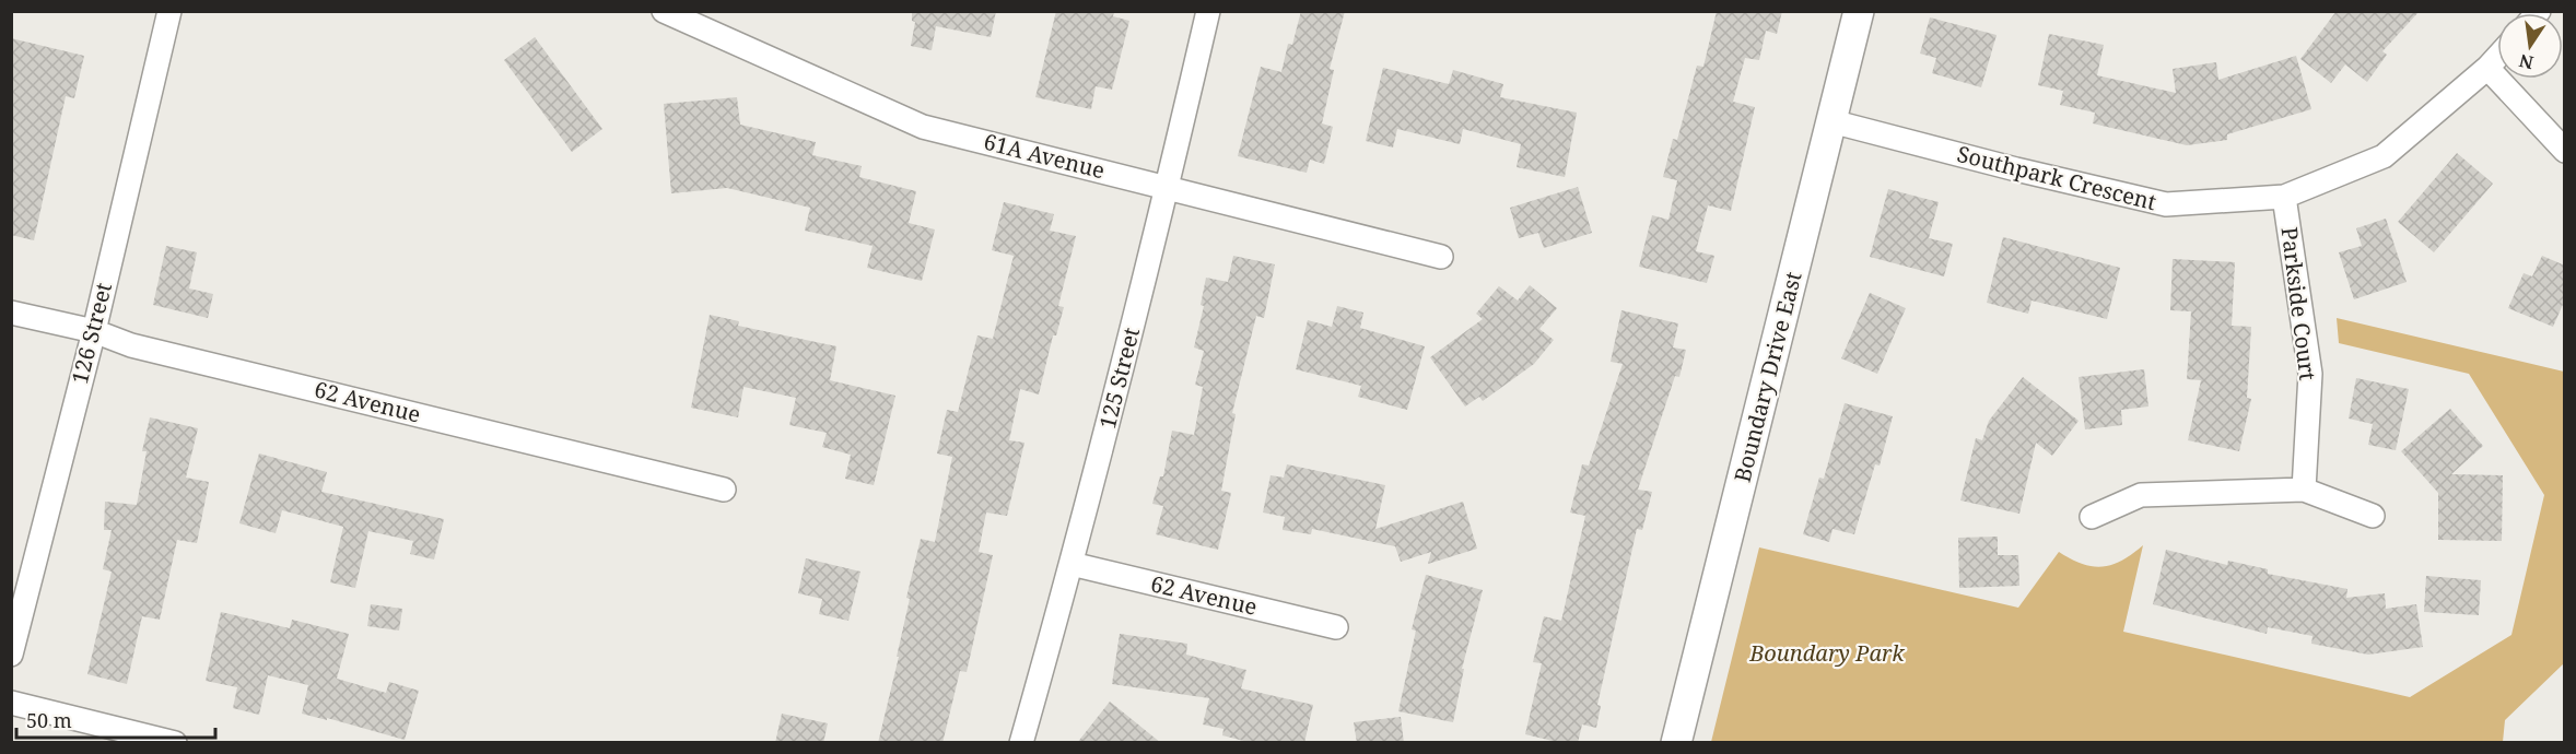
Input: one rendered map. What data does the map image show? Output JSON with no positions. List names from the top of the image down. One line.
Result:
{"streets":{"street":["61A Avenue","Southpark Crescent","Parkside Court","126 Street","Boundary Drive East","125 Street","62 Avenue"]},"crossings":[["61A Avenue","125 Street"],["Southpark Crescent","Parkside Court"],["Southpark Crescent","Boundary Drive East"],["126 Street","62 Avenue"],["125 Street","62 Avenue"]],"parks":["Boundary Park"],"scale_bar":"50 m","north":"bottom"}
